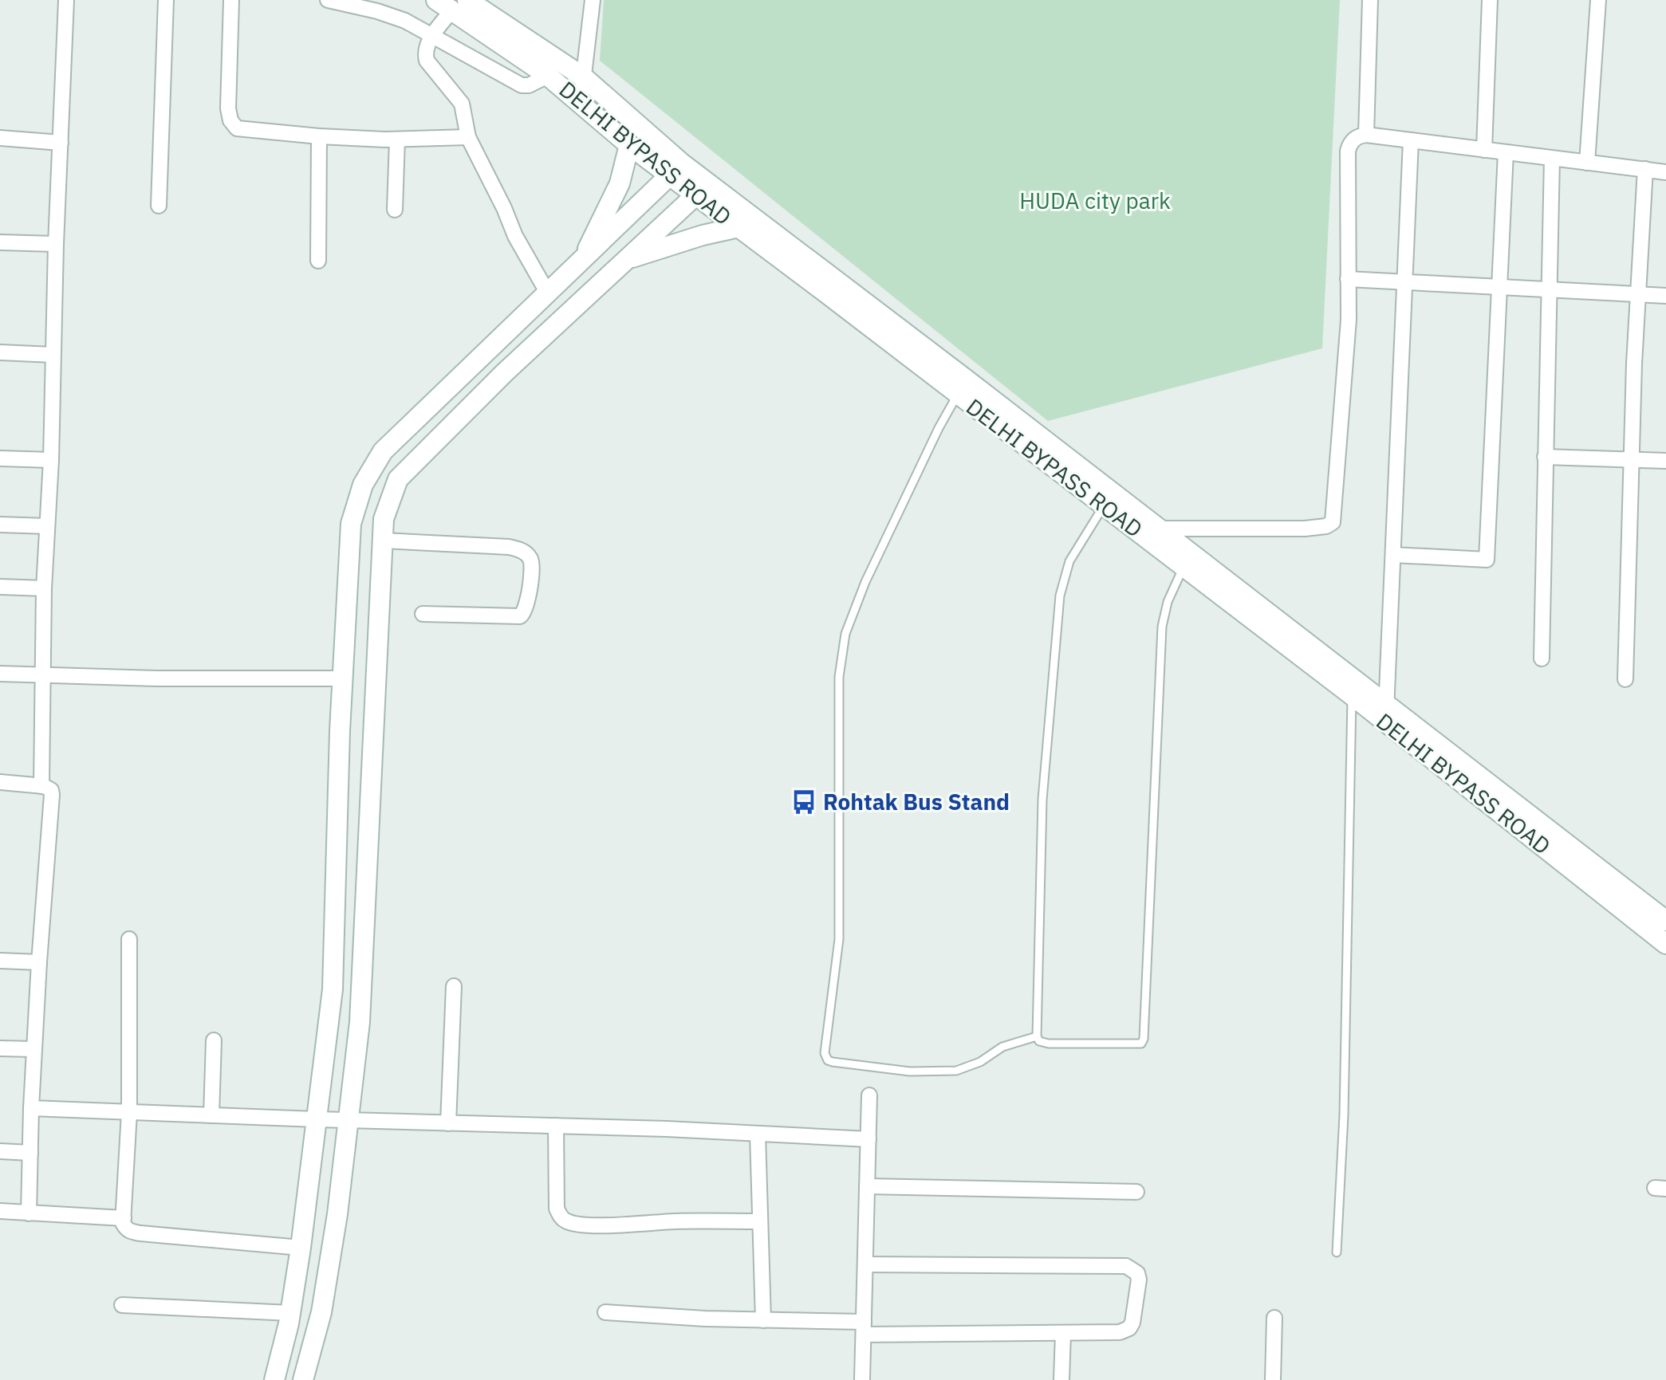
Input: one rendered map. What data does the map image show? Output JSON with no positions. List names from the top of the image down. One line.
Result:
{"streets":{"main road":["DELHI BYPASS ROAD"]},"parks":["HUDA city park"],"places":{"bus stop":["Rohtak Bus Stand"]}}
